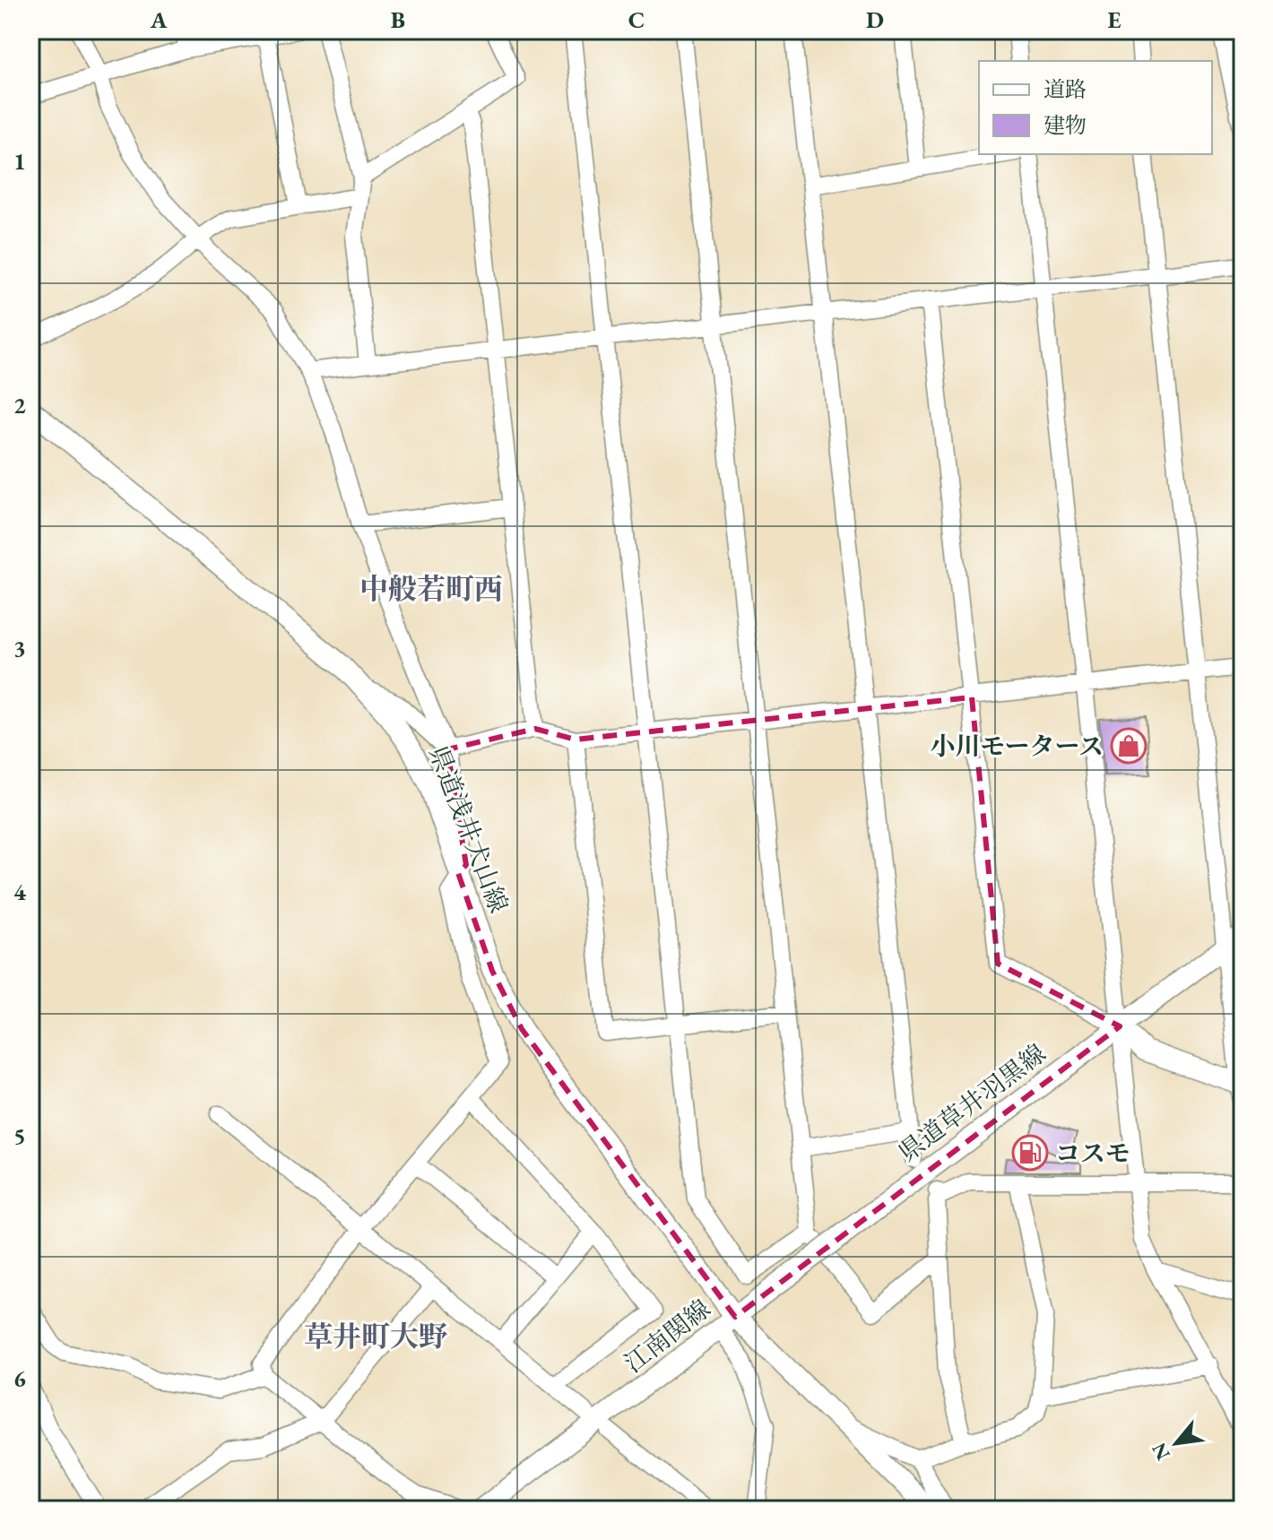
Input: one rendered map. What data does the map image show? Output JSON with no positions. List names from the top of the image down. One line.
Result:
{"streets":{"main road":["県道浅井犬山線","県道草井羽黒線","江南関線"]},"crossings":[["県道浅井犬山線","県道草井羽黒線"],["県道浅井犬山線","江南関線"],["県道草井羽黒線","江南関線"]],"districts":["中般若町西","草井町大野"],"places":{"shop":["小川モータース"],"fuel station":["コスモ"]},"legend":["道路","建物"],"north":"bottom left","grid":{"columns":["A","B","C","D","E"],"rows":["1","2","3","4","5","6"]}}
